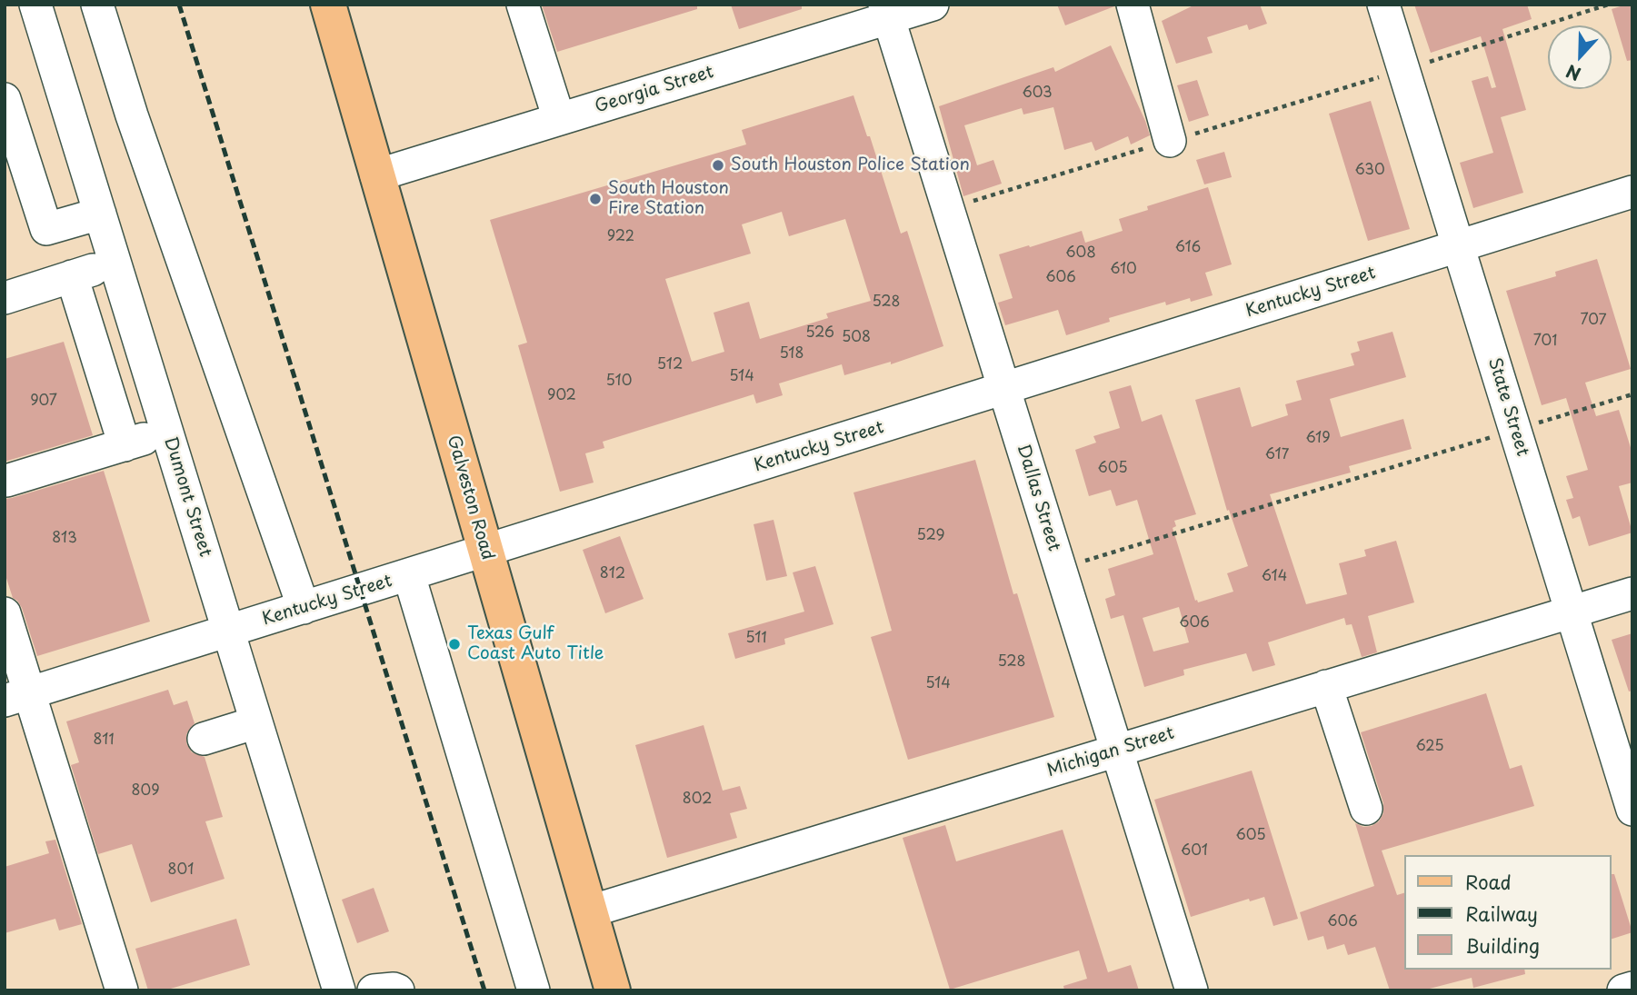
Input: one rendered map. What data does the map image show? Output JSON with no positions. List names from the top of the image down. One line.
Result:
{"streets":{"main road":["Galveston Road"],"street":["Georgia Street","Kentucky Street","State Street","Dumont Street","Dallas Street","Michigan Street"]},"crossings":[["Georgia Street","Galveston Road"],["Georgia Street","Dallas Street"],["Kentucky Street","State Street"],["Kentucky Street","Dumont Street"],["Kentucky Street","Galveston Road"],["Kentucky Street","Dallas Street"],["State Street","Michigan Street"],["Galveston Road","Michigan Street"],["Dallas Street","Michigan Street"]],"places":["South Houston Police Station","South Houston Fire Station","Texas Gulf Coast Auto Title"],"house_numbers":["603","630","922","616","608","610","606","528","707","526","508","701","518","512","514","510","902","907","619","617","605","529","813","812","614","606","511","528","514","811","625","809","802","605","601","801","606"],"legend":["Road","Railway","Building"],"north":"bottom"}
